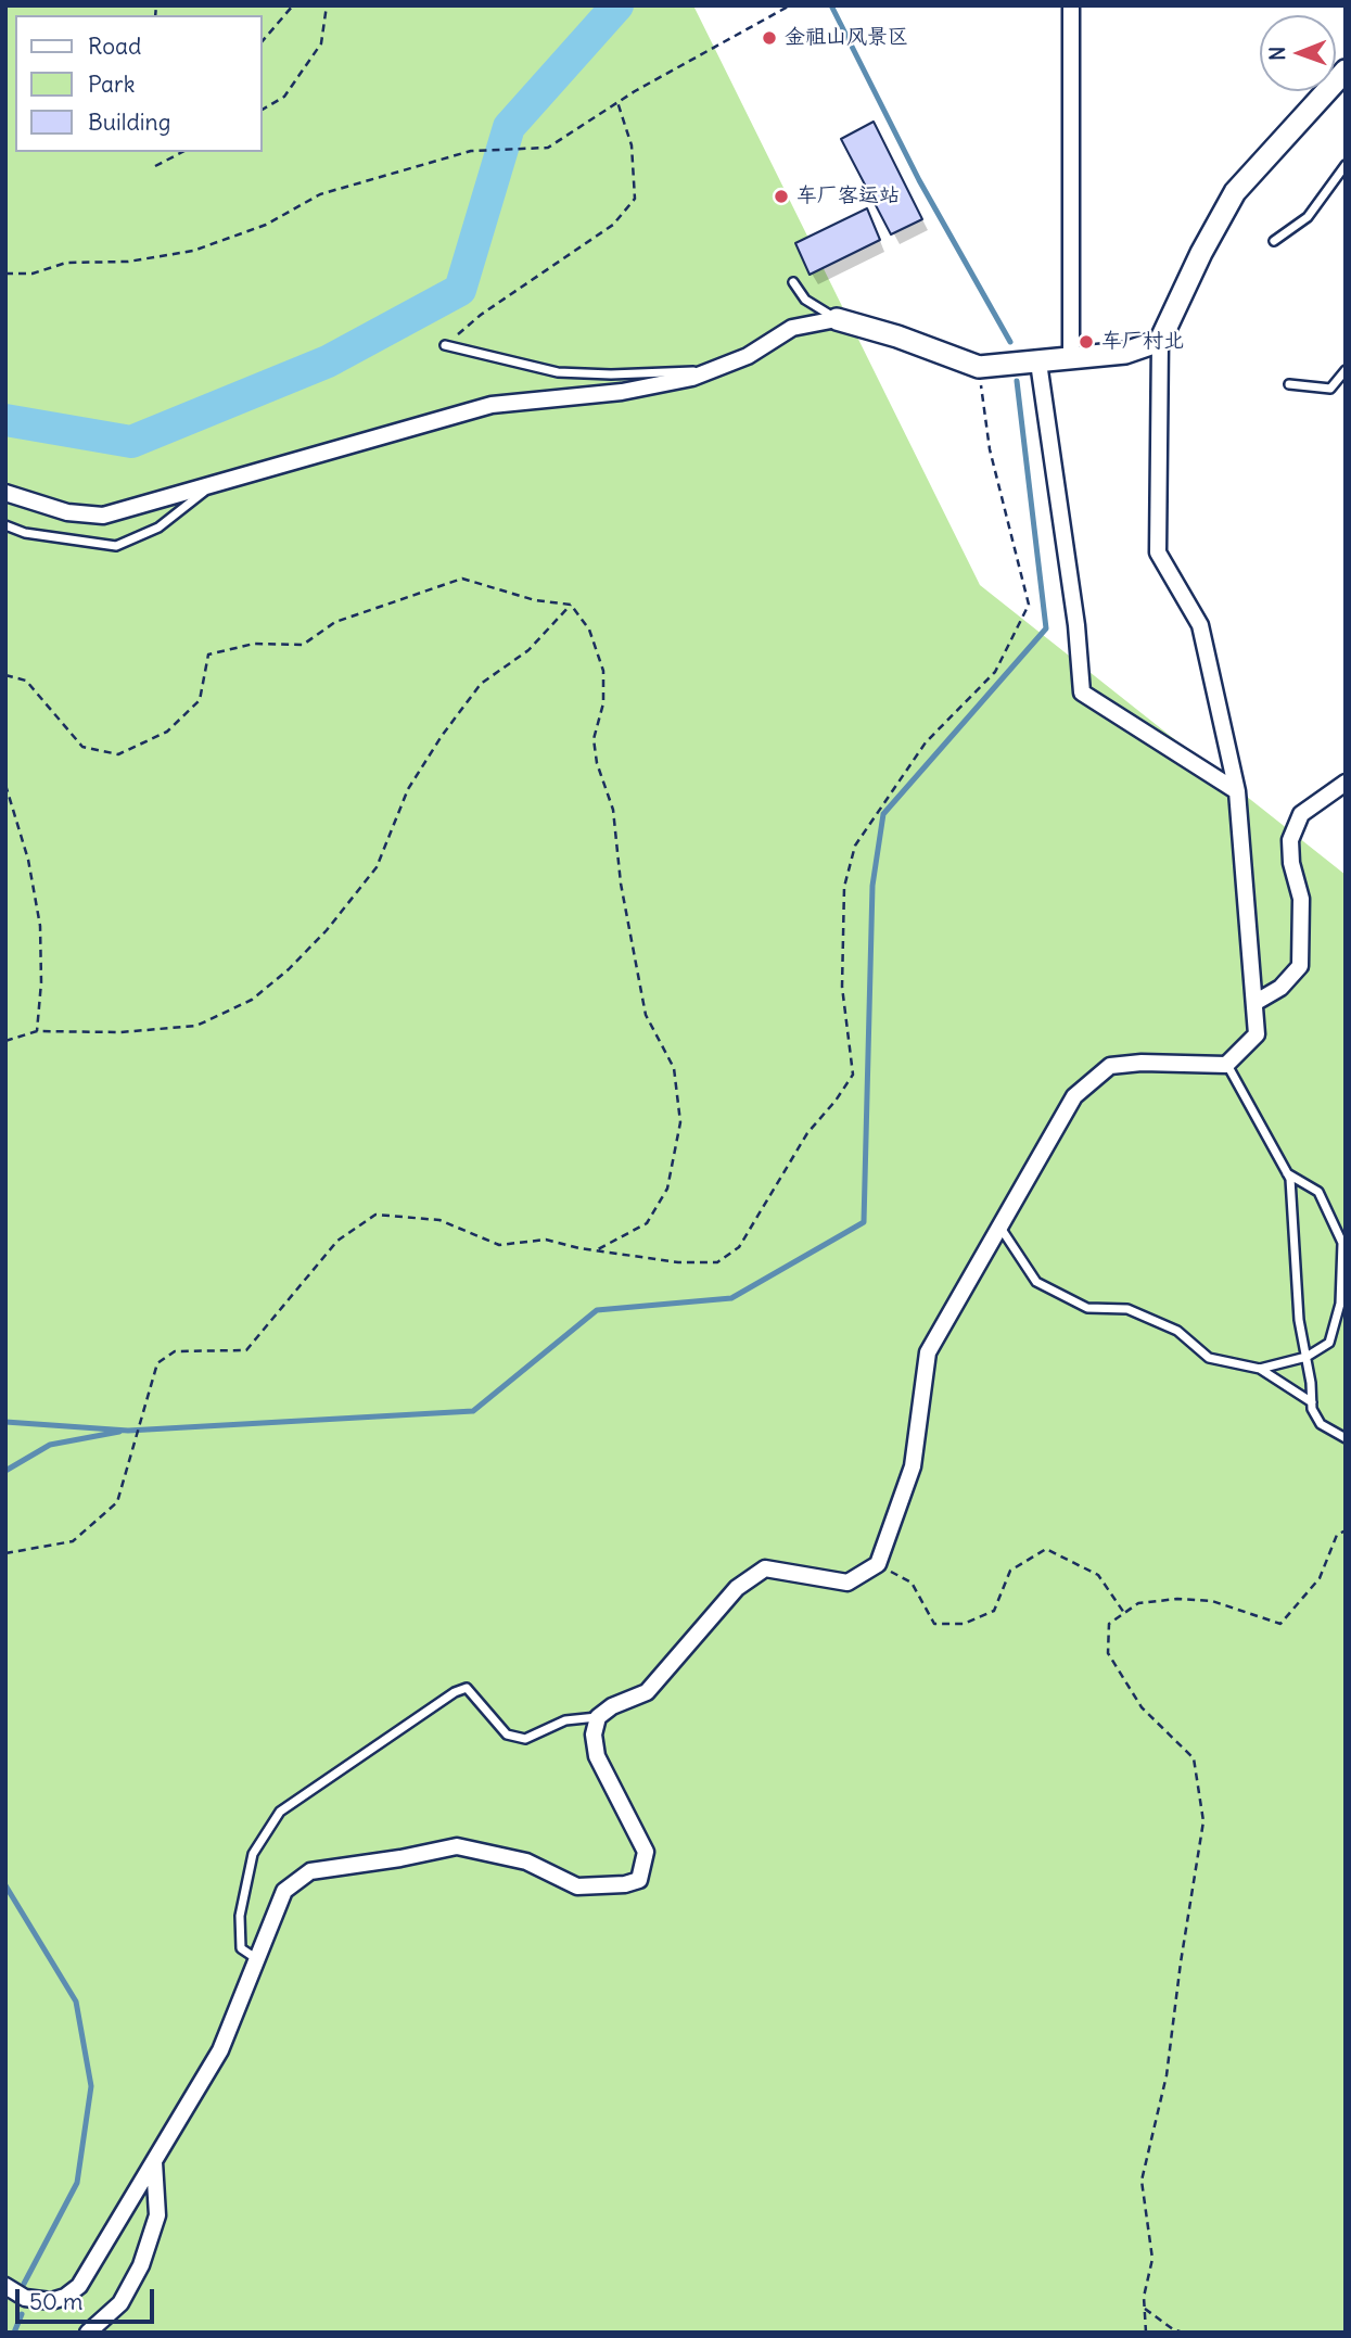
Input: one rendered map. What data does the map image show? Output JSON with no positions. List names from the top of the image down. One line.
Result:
{"places":["金祖山风景区","车厂客运站","车厂村北"],"legend":["Road","Park","Building"],"scale_bar":"50 m","north":"left"}
